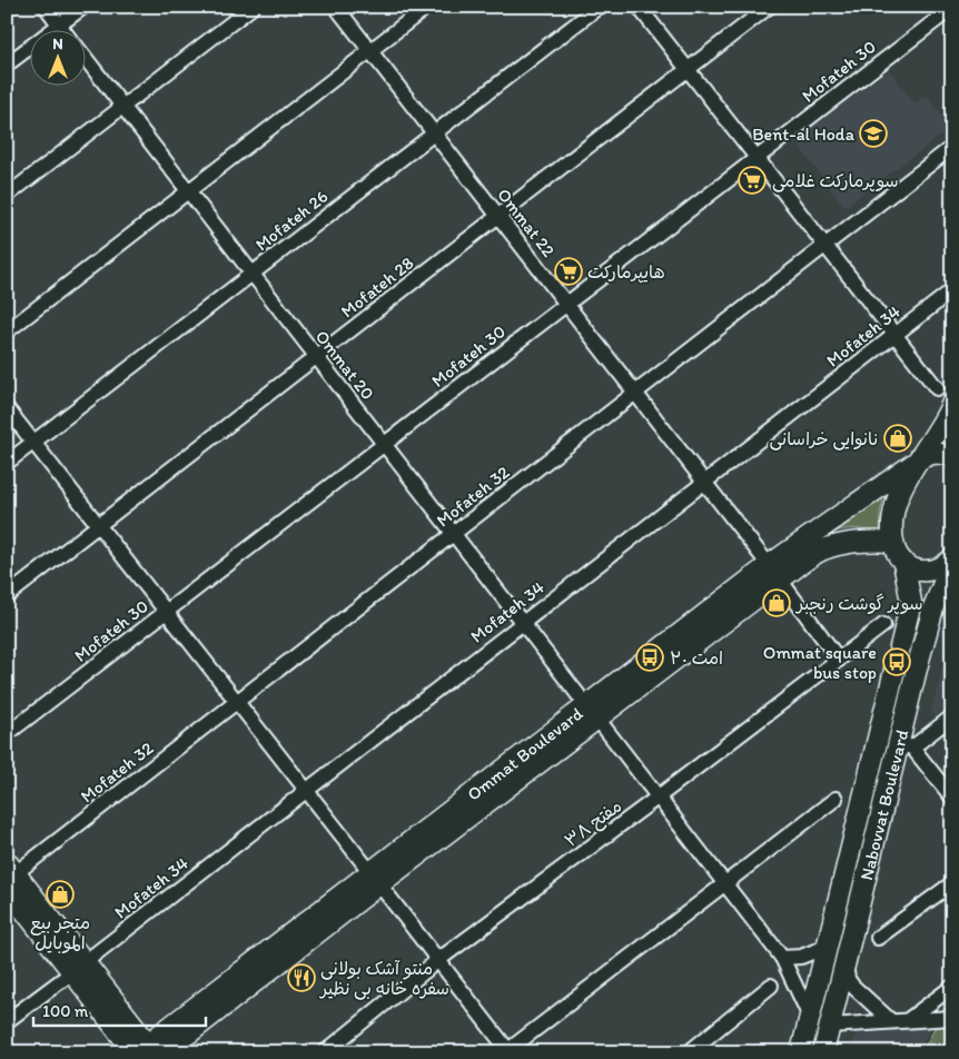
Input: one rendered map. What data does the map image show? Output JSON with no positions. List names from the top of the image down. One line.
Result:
{"streets":{"main road":["Ommat Boulevard","Nabovvat Boulevard"],"street":["Mofateh 30","Mofateh 26","Ommat 22","Mofateh 28","Mofateh 34","Ommat 20","Mofateh 32","مفتح ۳۸"]},"crossings":[["Mofateh 30","Ommat 22"],["Mofateh 30","Ommat 20"],["Mofateh 26","Ommat 22"],["Mofateh 26","Ommat 20"],["Ommat 22","Mofateh 28"],["Ommat 22","Mofateh 34"],["Ommat 22","Mofateh 32"],["Ommat 22","Ommat Boulevard"],["Ommat 22","مفتح ۳۸"],["Mofateh 28","Ommat 20"],["Mofateh 34","Ommat 20"],["Ommat 20","Mofateh 32"],["Ommat 20","Ommat Boulevard"],["Ommat 20","Nabovvat Boulevard"],["Ommat 20","مفتح ۳۸"],["Ommat Boulevard","Nabovvat Boulevard"]],"places":{"school or university":["Bent-al Hoda"],"supermarket":["سوپرمارکت غلامی","هایپرمارکت"],"shop":["نانوایی خراسانی","سوپر گوشت رنجبر","متجر بيع الموبايل"],"bus stop":["امت ۲۰","Ommat square bus stop"],"restaurant":["منتو آشک بولانی سفره خانه بی نظیر"]},"scale_bar":"100 m","north":"top"}
